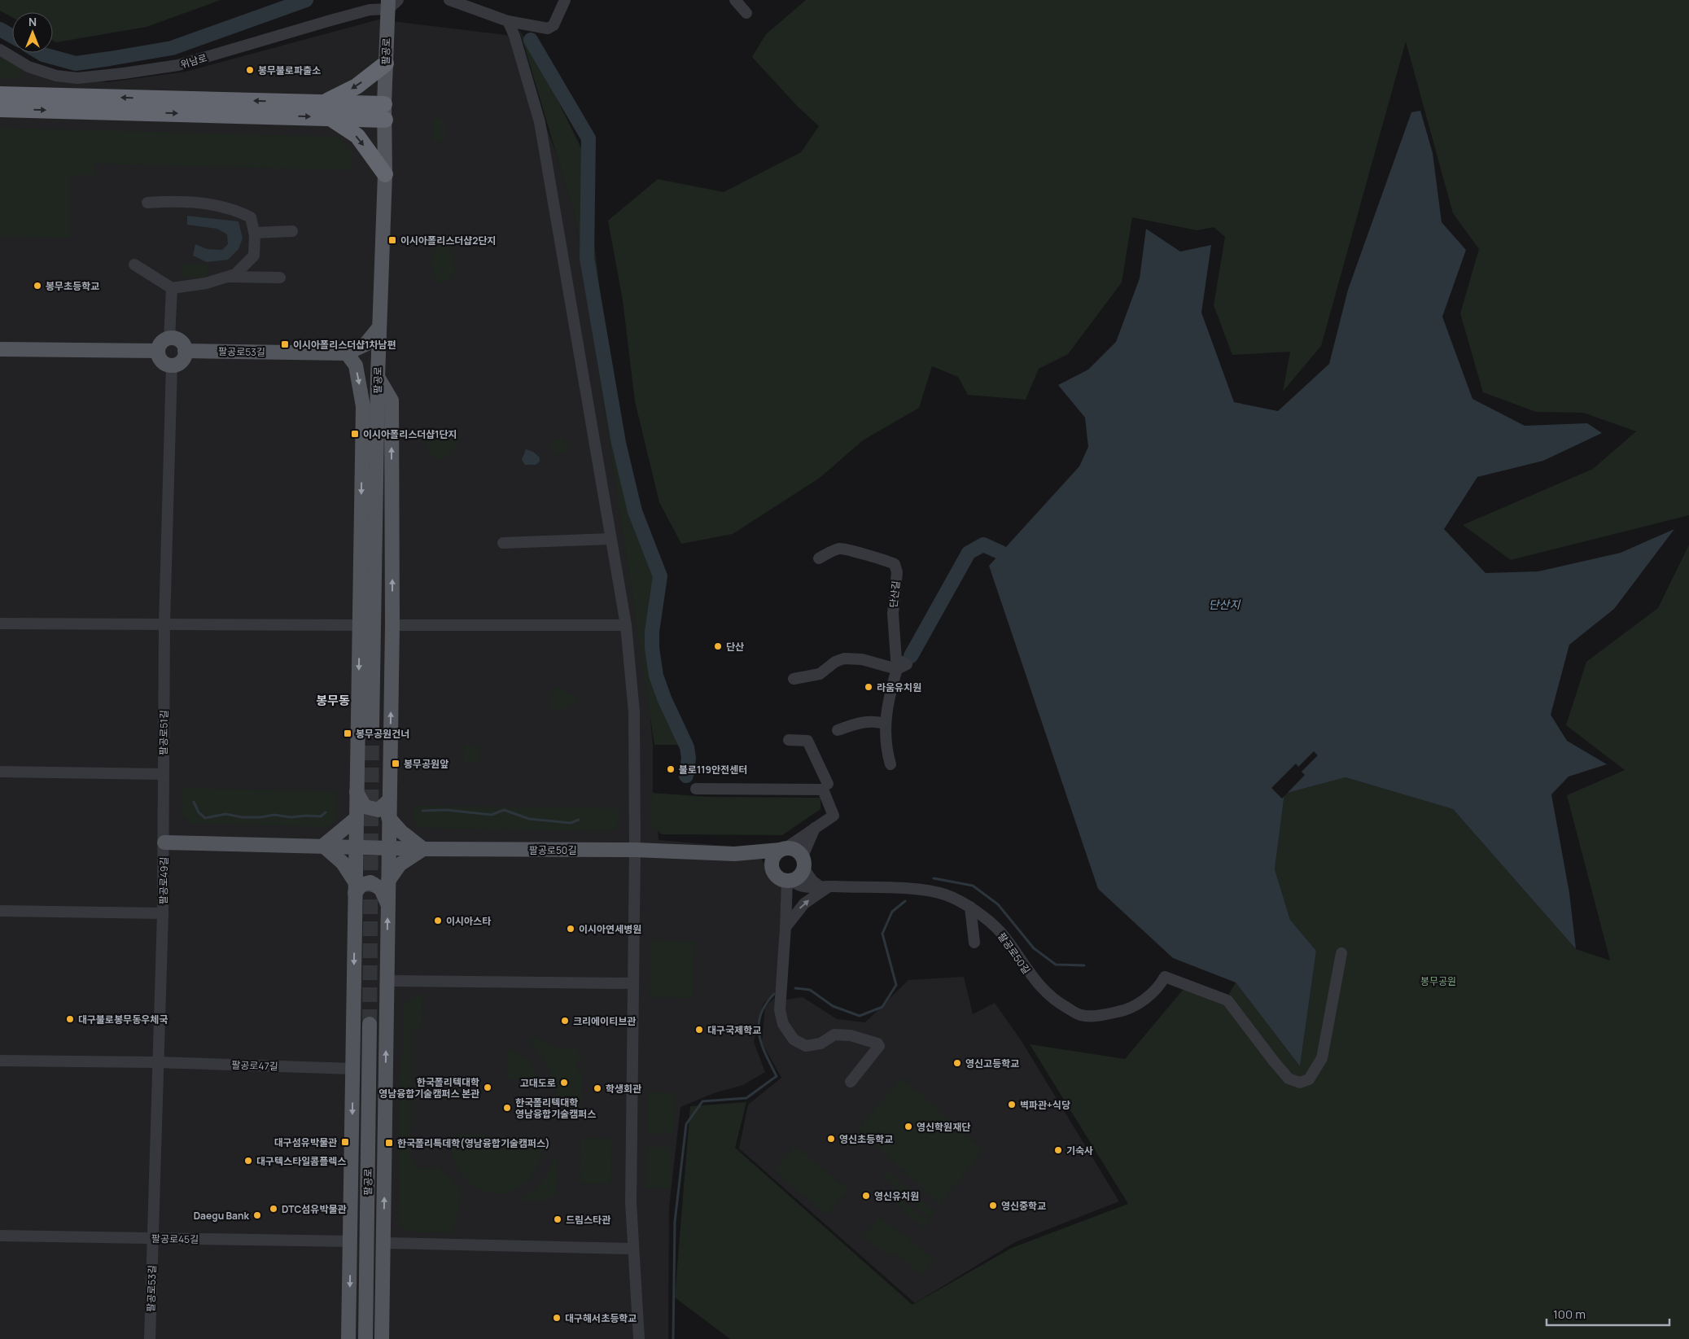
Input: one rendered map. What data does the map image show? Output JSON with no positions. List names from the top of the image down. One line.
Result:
{"streets":{"main road":["팔공로","팔공로53길","팔공로50길","팔공로49길"],"street":["위남로","단산길","팔공로51길","팔공로47길","팔공로45길"]},"crossings":[["팔공로","위남로"],["팔공로53길","팔공로51길"],["팔공로53길","팔공로47길"],["팔공로53길","팔공로45길"],["팔공로51길","팔공로49길"],["팔공로50길","팔공로49길"]],"districts":["봉무동"],"water":["단산지"],"parks":["봉무공원"],"places":{"other":["봉무불로파출소","봉무초등학교","단산","라움유치원","불로119안전센터","이시아스타","이시아연세병원","대구불로봉무동우체국","크리에이티브관","대구국제학교","영신고등학교","고대도로","한국폴리텍대학 영남융합기술캠퍼스 본관","학생회관","벽파관+식당","한국폴리텍대학 영남융합기술캠퍼스","영신학원재단","영신초등학교","기숙사","대구텍스타일콤플렉스","영신유치원","영신중학교","DTC섬유박물관","Daegu Bank","드림스타관","대구해서초등학교"],"transit":["이시아폴리스더샵2단지","이시아폴리스더샵1차남편","이시아폴리스더샵1단지","봉무공원건너","봉무공원앞","대구섬유박물관","한국폴리특데학(영남융합기술캠퍼스)"]},"scale_bar":"100 m","north":"top"}
